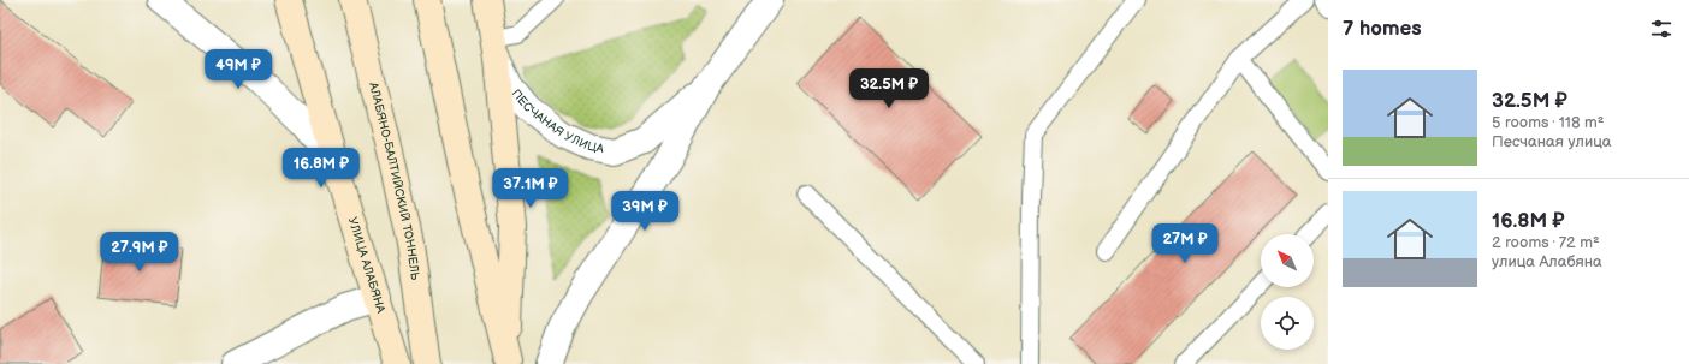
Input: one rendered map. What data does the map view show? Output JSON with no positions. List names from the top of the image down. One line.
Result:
{"streets":{"main road":["АЛАБЯНО-БАЛТИЙСКИЙ ТОННЕЛЬ","УЛИЦА АЛАБЯНА"],"street":["ПЕСЧАНАЯ УЛИЦА"]},"north":"top left","page":{"heading":"7 homes","price":["49M ₽","32.5M ₽","16.8M ₽","37.1M ₽","39M ₽","27M ₽","27.9M ₽"],"list":[{"name":"32.5M ₽","note":"5 rooms · 118 m² · Песчаная улица"},{"name":"16.8M ₽","note":"2 rooms · 72 m² · улица Алабяна"}]}}
